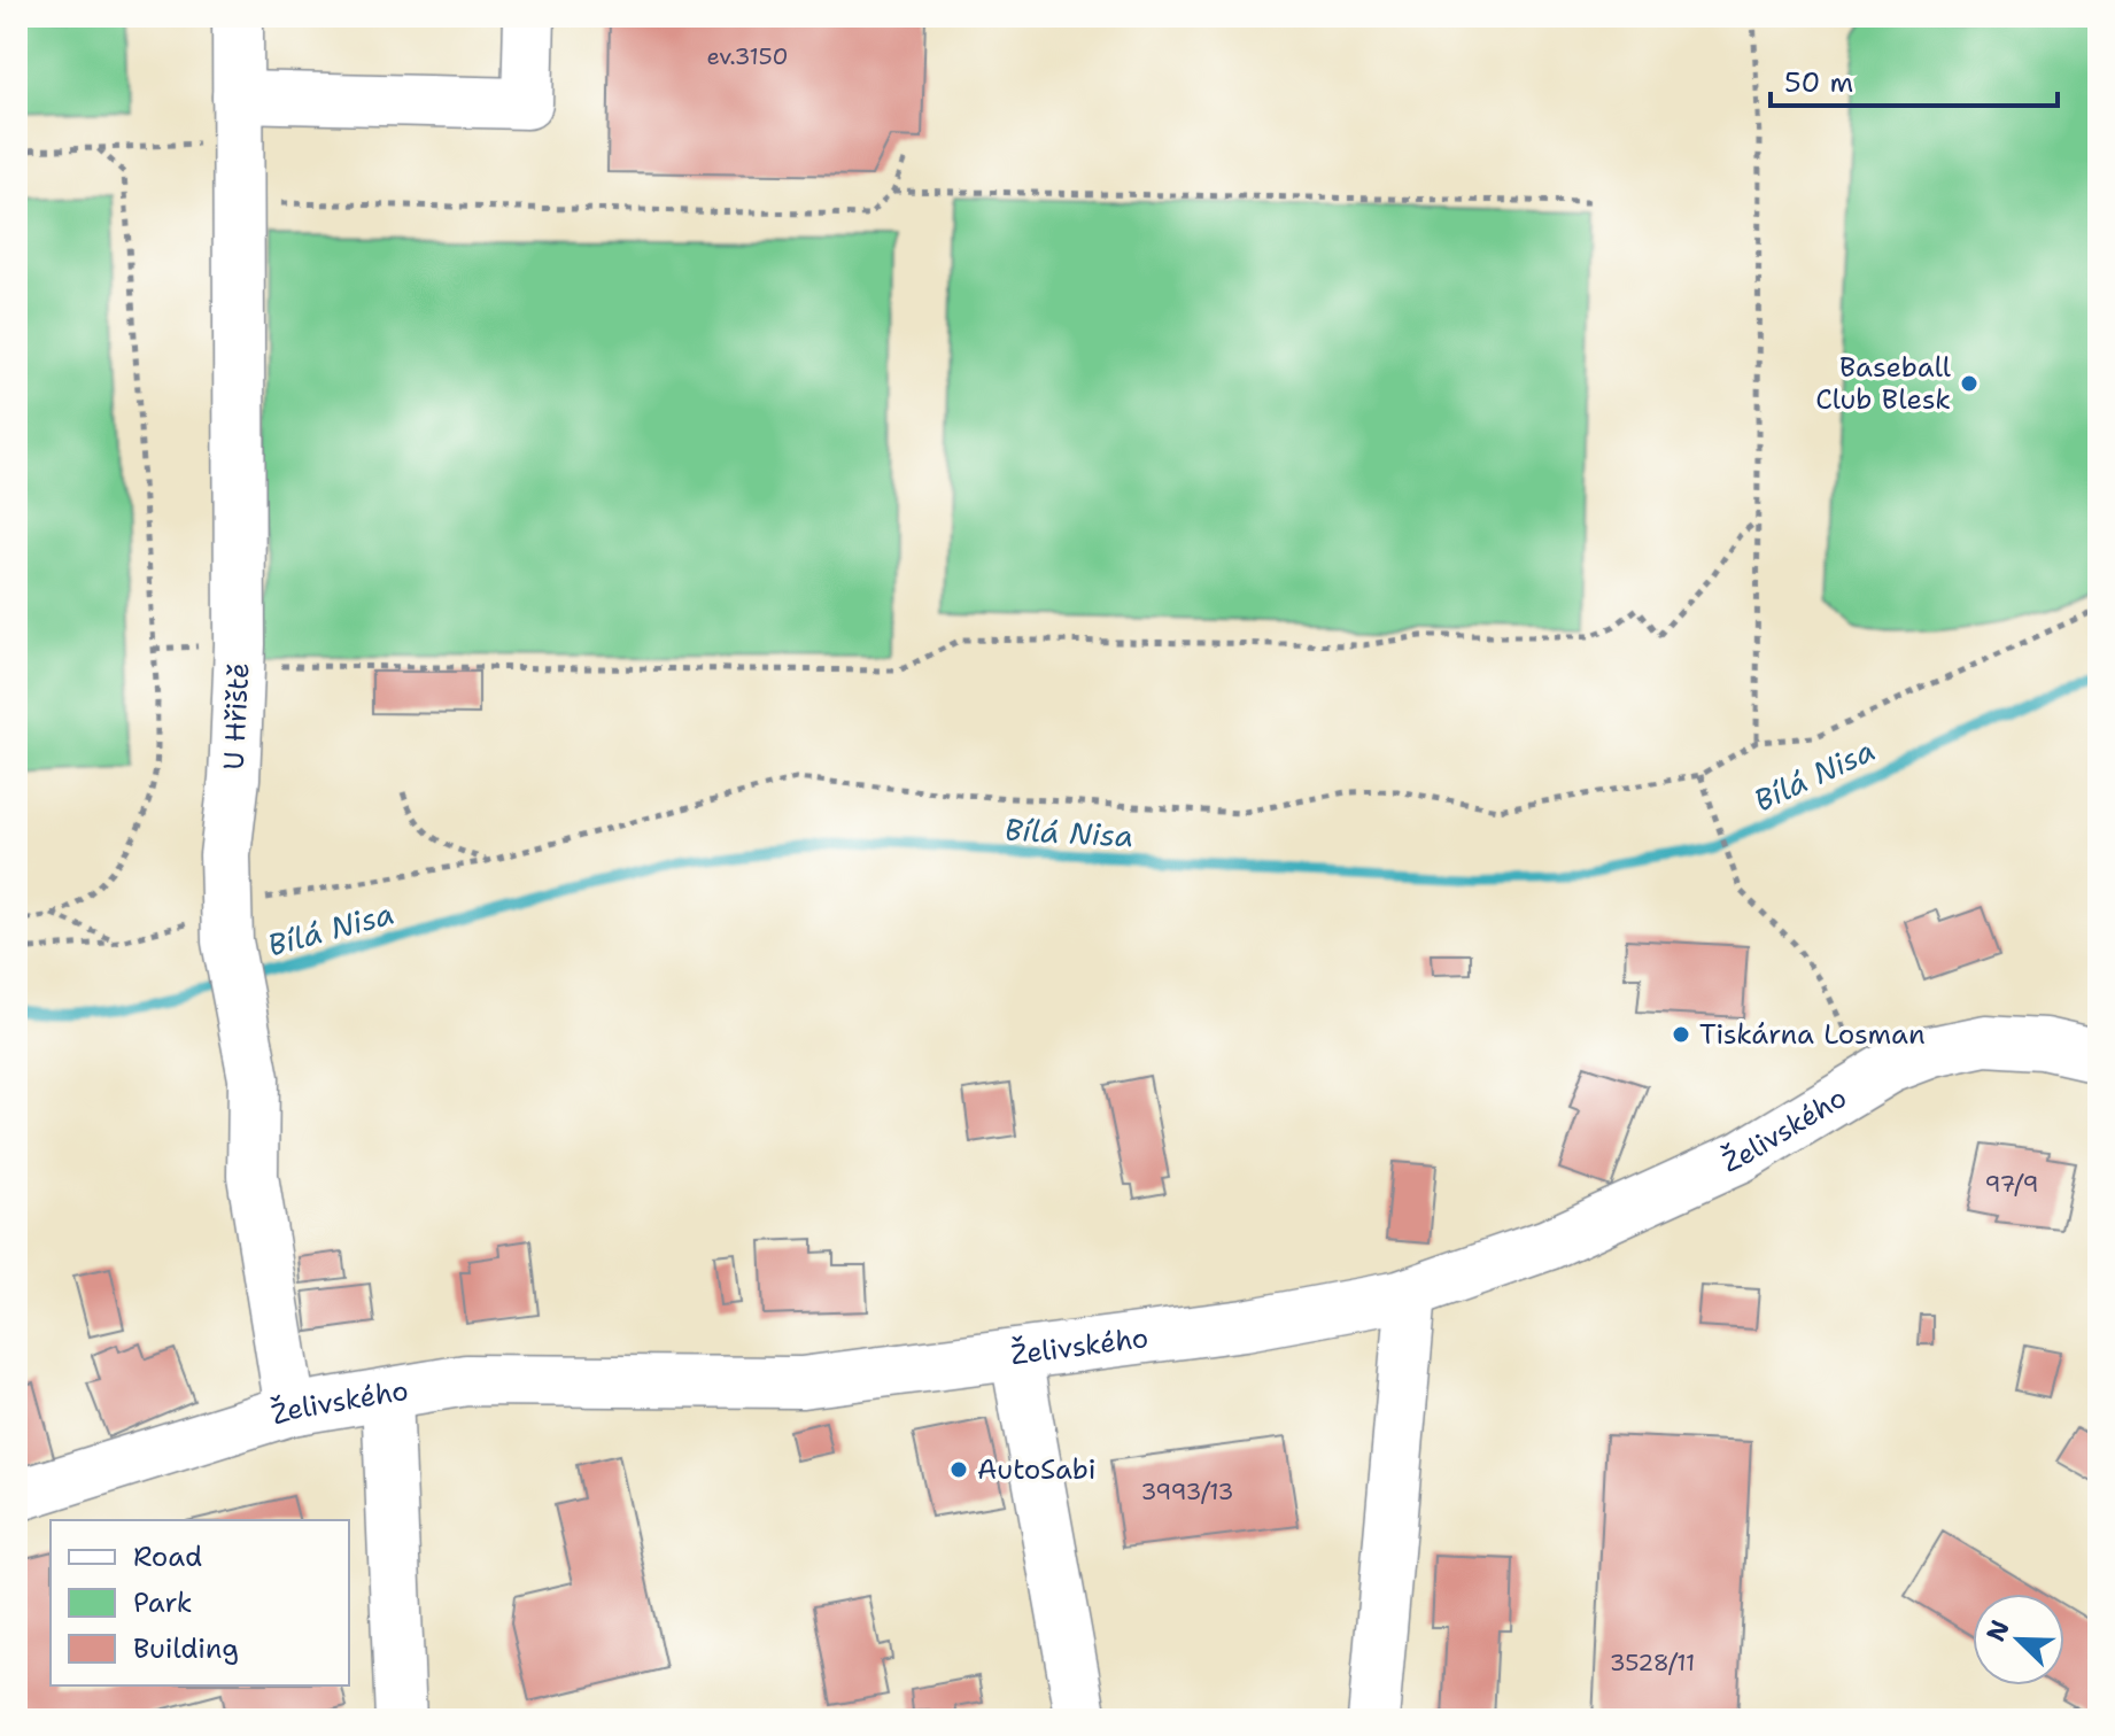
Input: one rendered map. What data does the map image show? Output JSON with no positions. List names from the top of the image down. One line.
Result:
{"streets":{"street":["U Hřiště","Želivského"]},"crossings":[["U Hřiště","Želivského"]],"water":["Bílá Nisa"],"places":["Baseball Club Blesk","Tiskárna Losman","AutoSabi"],"house_numbers":["ev.3150","97/9","3993/13","3528/11"],"legend":["Road","Park","Building"],"scale_bar":"50 m","north":"top left"}
